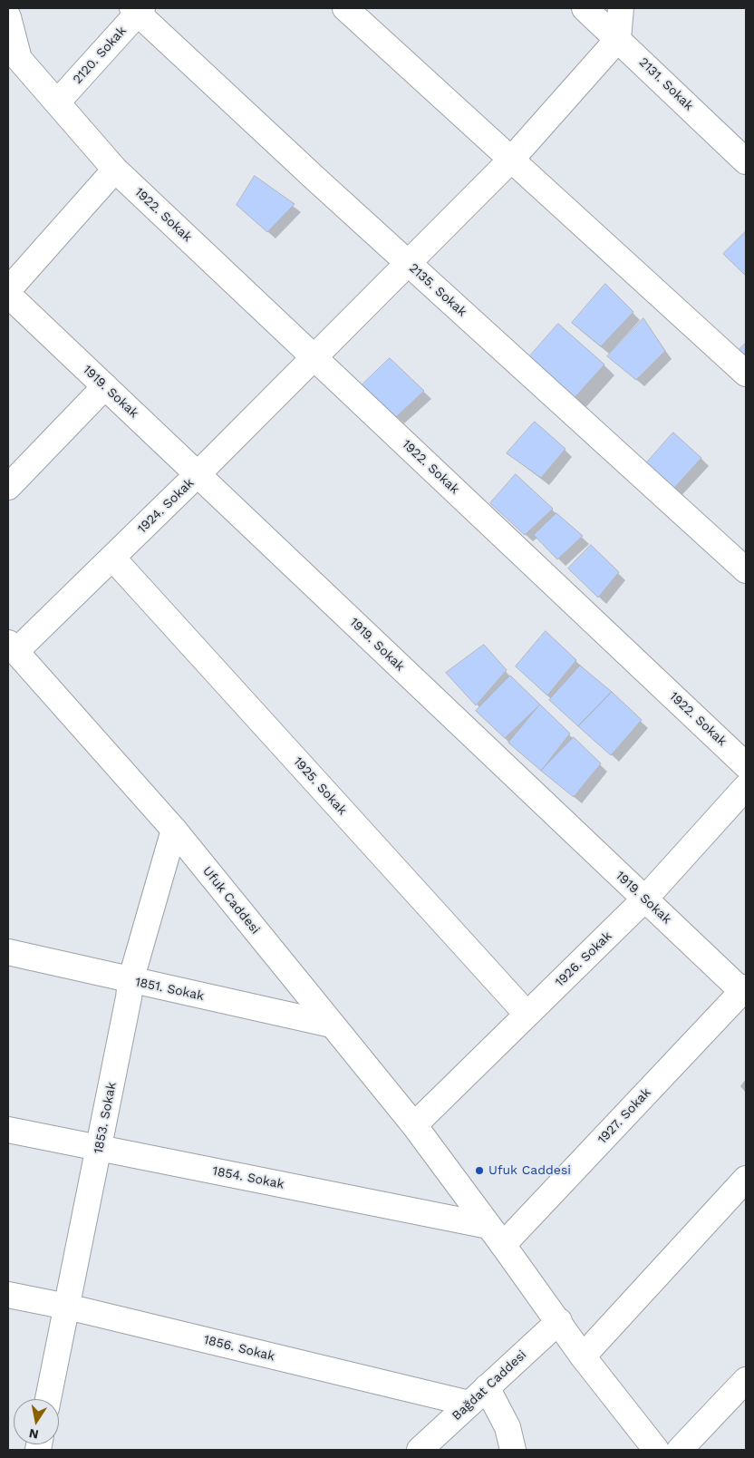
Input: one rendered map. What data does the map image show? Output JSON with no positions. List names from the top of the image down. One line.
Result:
{"streets":{"street":["2120. Sokak","2131. Sokak","1922. Sokak","2135. Sokak","1919. Sokak","1924. Sokak","1925. Sokak","Ufuk Caddesi","1926. Sokak","1851. Sokak","1927. Sokak","1853. Sokak","1854. Sokak","1856. Sokak","Bağdat Caddesi"]},"crossings":[["2120. Sokak","1922. Sokak"],["2120. Sokak","2135. Sokak"],["2131. Sokak","1924. Sokak"],["1922. Sokak","1924. Sokak"],["2135. Sokak","1924. Sokak"],["1919. Sokak","1924. Sokak"],["1919. Sokak","1926. Sokak"],["1919. Sokak","1927. Sokak"],["1924. Sokak","1925. Sokak"],["1924. Sokak","Ufuk Caddesi"],["1925. Sokak","1926. Sokak"],["Ufuk Caddesi","1926. Sokak"],["Ufuk Caddesi","1851. Sokak"],["Ufuk Caddesi","1927. Sokak"],["Ufuk Caddesi","1853. Sokak"],["Ufuk Caddesi","1854. Sokak"],["Ufuk Caddesi","Bağdat Caddesi"],["1851. Sokak","1853. Sokak"],["1927. Sokak","1854. Sokak"],["1853. Sokak","1854. Sokak"],["1853. Sokak","1856. Sokak"],["1856. Sokak","Bağdat Caddesi"]],"places":["Ufuk Caddesi"],"north":"bottom"}
